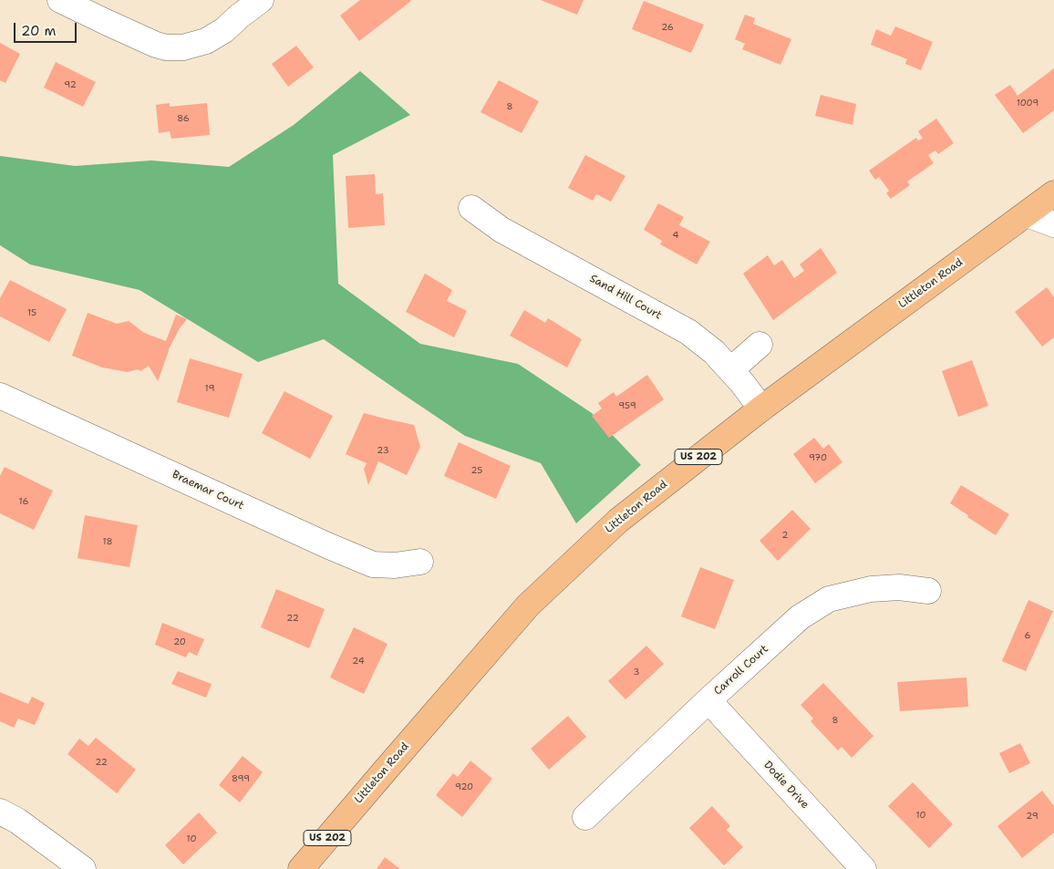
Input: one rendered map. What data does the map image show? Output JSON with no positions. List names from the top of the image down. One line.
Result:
{"streets":{"main road":["Littleton Road","US 202"],"street":["Sand Hill Court","Braemar Court","Carroll Court","Dodie Drive"]},"crossings":[["Littleton Road","Sand Hill Court"],["Carroll Court","Dodie Drive"]],"house_numbers":["26","92","1009","8","86","4","15","19","959","23","970","25","16","2","18","22","6","20","24","3","8","22","899","920","10","29","10"],"scale_bar":"20 m"}
